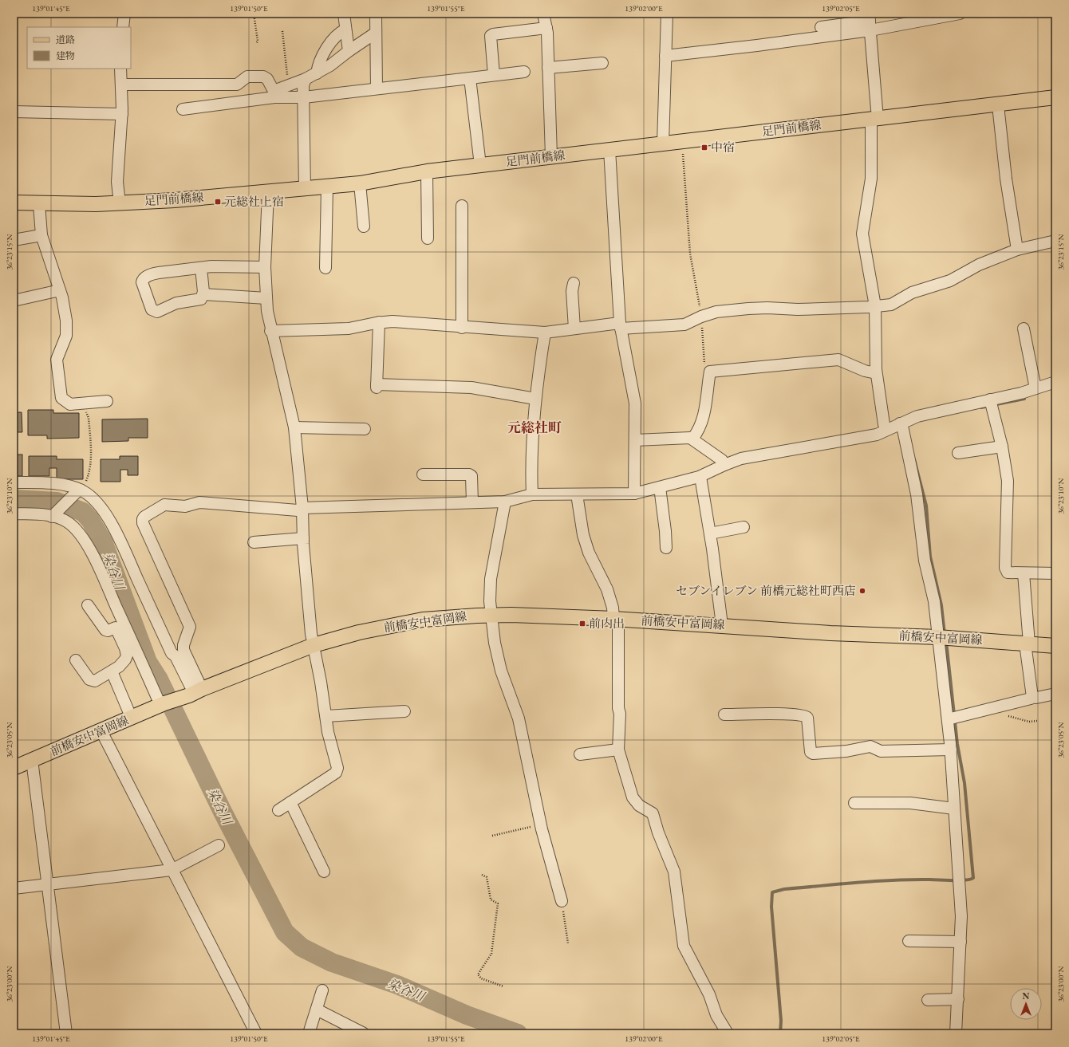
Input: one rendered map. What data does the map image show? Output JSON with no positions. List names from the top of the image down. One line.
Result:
{"streets":{"main road":["足門前橋線","前橋安中富岡線"]},"districts":["元総社町"],"water":["染谷川"],"places":{"transit":["中宿","元総社上宿","前内出"],"other":["セブンイレブン 前橋元総社町西店"]},"legend":["道路","建物"],"north":"top","coordinates":["139°01'45\"E","139°01'50\"E","139°01'55\"E","139°02'00\"E","139°02'05\"E","36°23'15\"N","36°23'10\"N","36°23'05\"N","36°23'00\"N"]}
